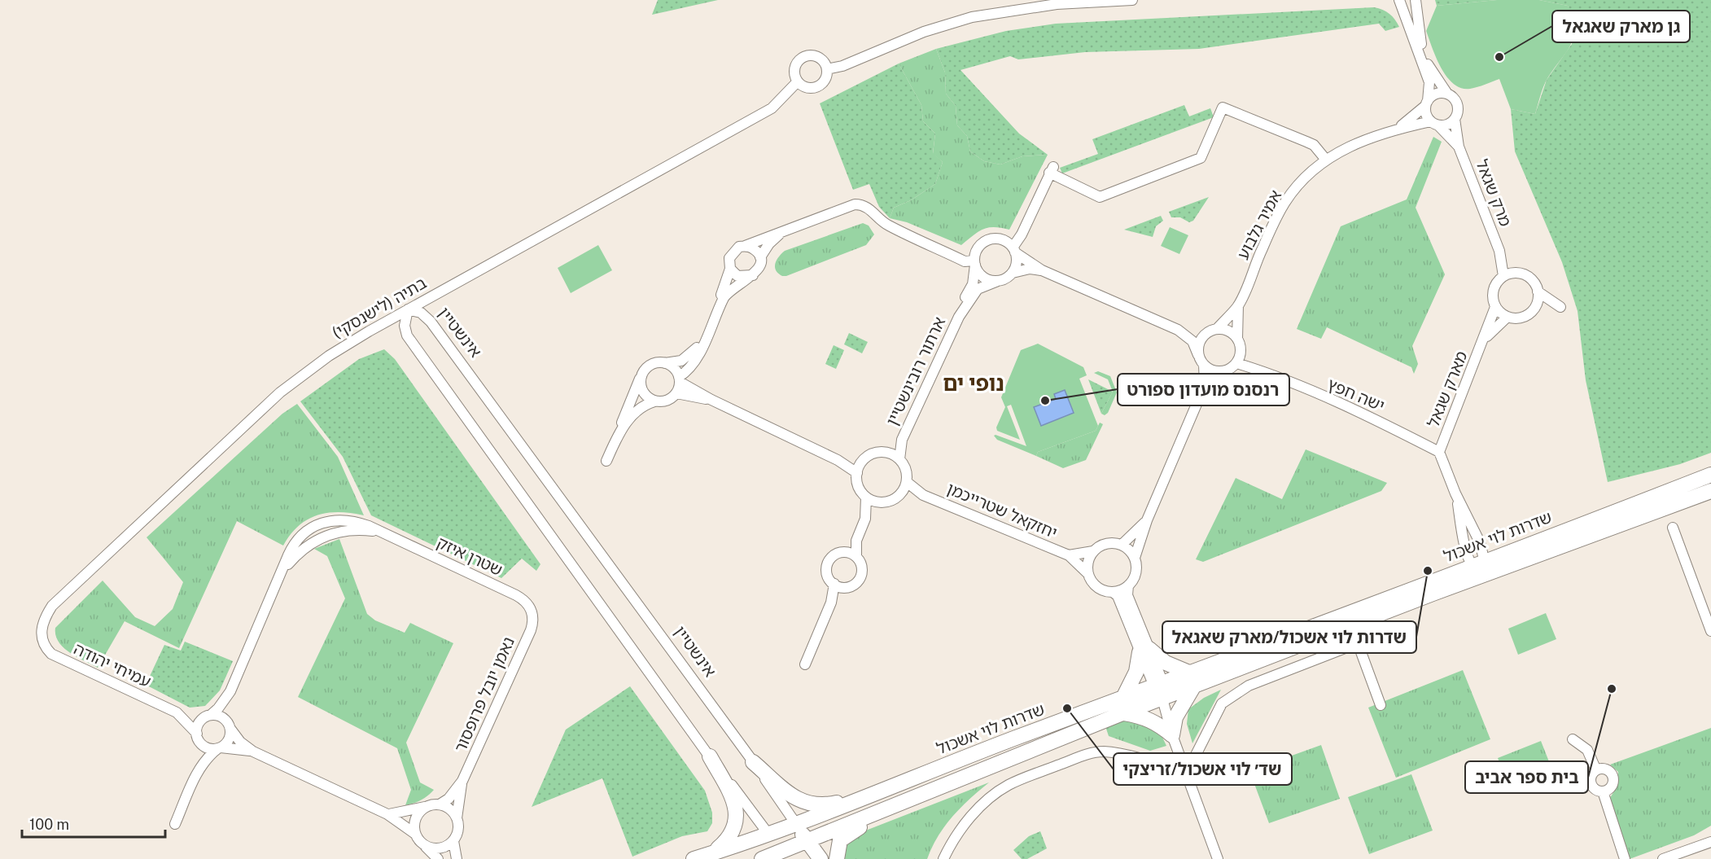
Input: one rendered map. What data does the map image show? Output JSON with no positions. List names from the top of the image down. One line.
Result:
{"streets":{"street":["מרק שגאל","אמיר גלבוע","בתיה (לישנסקי)","אינשטיין","ארתור רובינשטיין","מארק שגאל","ישה חפץ","יחזקאל שטרייכמן","שדרות לוי אשכול","שטרן איזק","עמיחי יהודה","נאמן יובל פרופסור"]},"crossings":[["מרק שגאל","אמיר גלבוע"],["אמיר גלבוע","ישה חפץ"],["בתיה (לישנסקי)","אינשטיין"],["בתיה (לישנסקי)","עמיחי יהודה"],["אינשטיין","שדרות לוי אשכול"],["ארתור רובינשטיין","יחזקאל שטרייכמן"],["מארק שגאל","ישה חפץ"],["שטרן איזק","עמיחי יהודה"],["שטרן איזק","נאמן יובל פרופסור"]],"districts":["נופי ים"],"places":["גן מארק שאגאל","רנסנס מועדון ספורט","שדרות לוי אשכול/מארק שאגאל","בית ספר אביב","שד׳ לוי אשכול/זריצקי"],"scale_bar":"100 m"}
